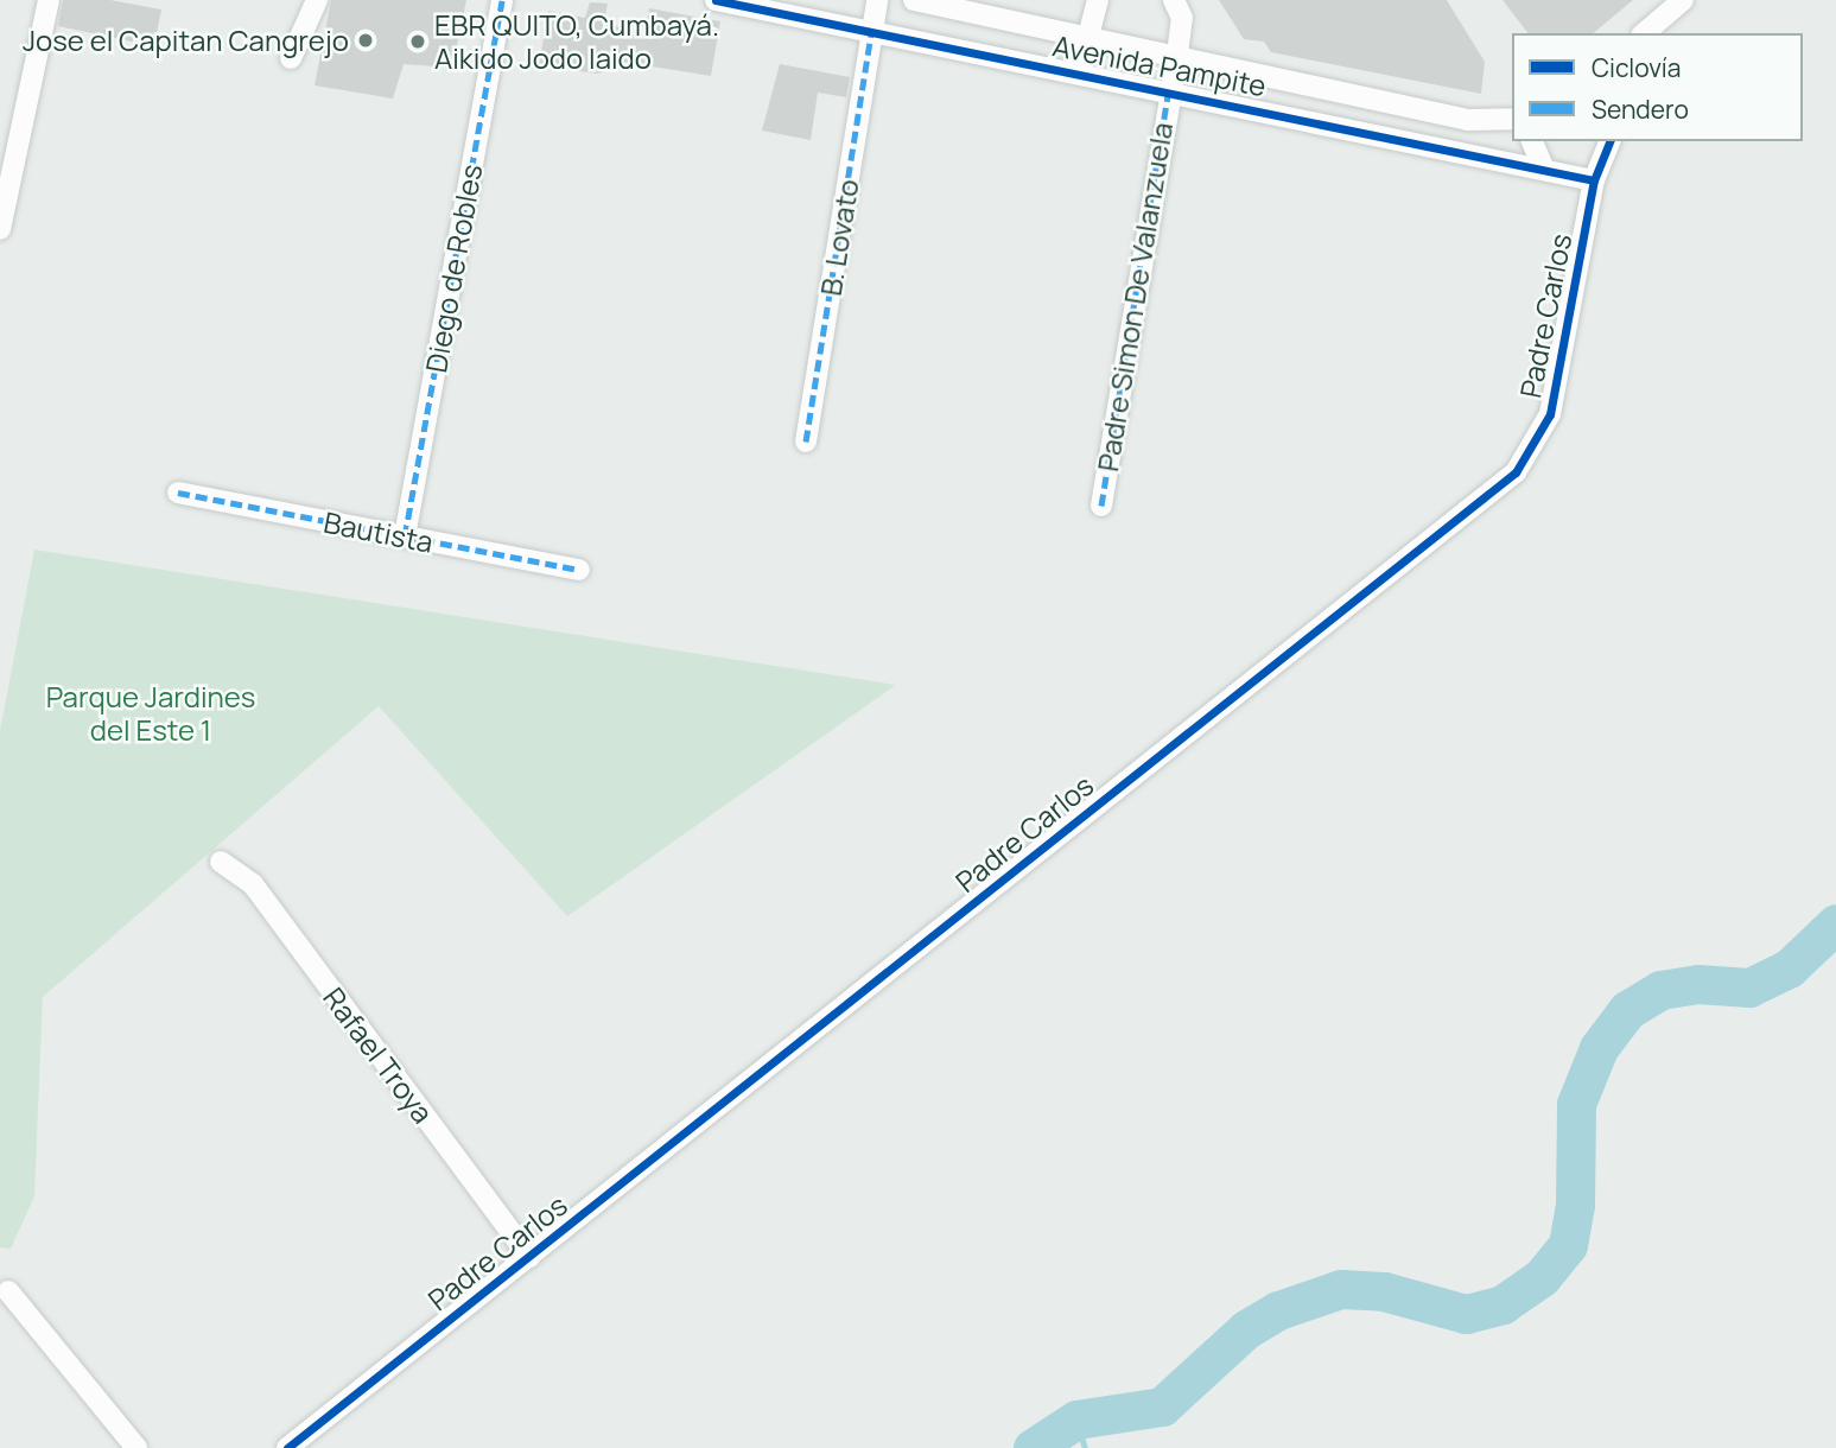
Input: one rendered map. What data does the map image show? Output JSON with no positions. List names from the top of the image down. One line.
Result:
{"streets":{"street":["Avenida Pampite","B. Lovato","Diego de Robles","Padre Simon De Valanzuela","Padre Carlos","Bautista","Rafael Troya"]},"crossings":[["Avenida Pampite","B. Lovato"],["Avenida Pampite","Padre Simon De Valanzuela"],["Avenida Pampite","Padre Carlos"],["Diego de Robles","Bautista"],["Padre Carlos","Rafael Troya"]],"parks":["Parque Jardines del Este 1"],"places":["Jose el Capitan Cangrejo","EBR QUITO, Cumbayá. Aikido Jodo laido"],"legend":["Ciclovía","Sendero"]}
